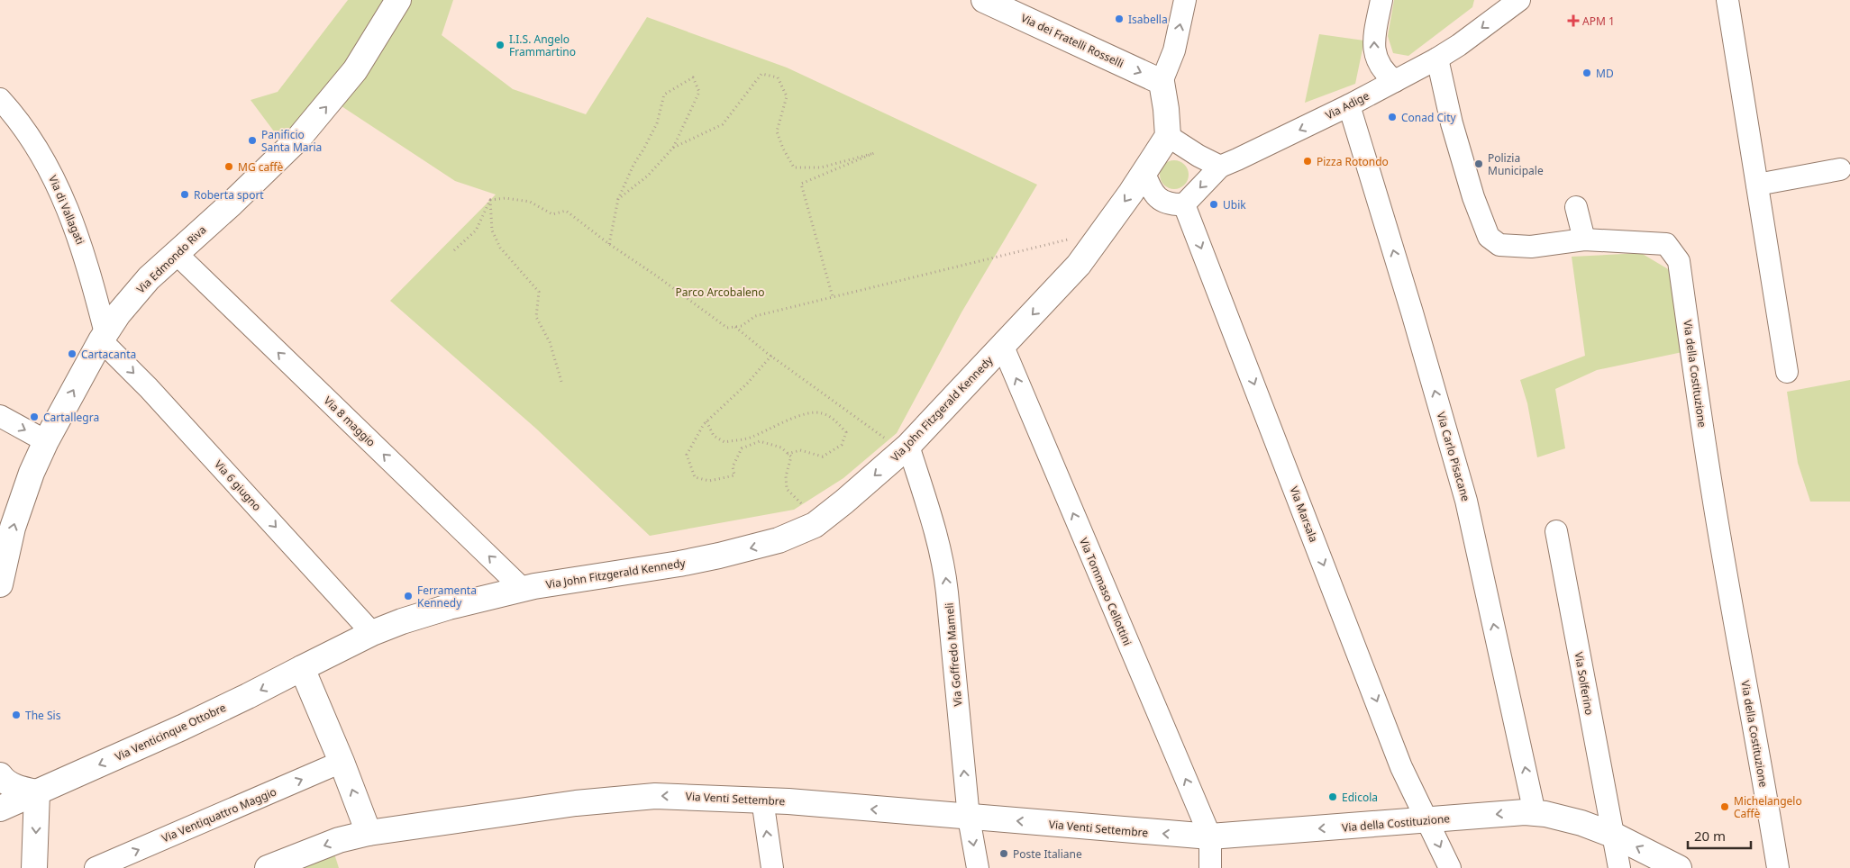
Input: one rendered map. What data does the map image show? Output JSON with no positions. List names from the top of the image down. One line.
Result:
{"streets":{"street":["Via dei Fratelli Rosselli","Via Adige","Via di Vallagati","Via Edmondo Riva","Via della Costituzione","Via John Fitzgerald Kennedy","Via 8 maggio","Via Carlo Pisacane","Via 6 giugno","Via Marsala","Via Tommaso Cellottini","Via Goffredo Mameli","Via Solferino","Via Venticinque Ottobre","Via Venti Settembre","Via Ventiquattro Maggio"]},"crossings":[["Via Adige","Via della Costituzione"],["Via Adige","Via Carlo Pisacane"],["Via di Vallagati","Via Edmondo Riva"],["Via di Vallagati","Via 6 giugno"],["Via Edmondo Riva","Via 8 maggio"],["Via Edmondo Riva","Via 6 giugno"],["Via della Costituzione","Via Carlo Pisacane"],["Via della Costituzione","Via Marsala"],["Via della Costituzione","Via Tommaso Cellottini"],["Via della Costituzione","Via Solferino"],["Via della Costituzione","Via Venti Settembre"],["Via John Fitzgerald Kennedy","Via 8 maggio"],["Via John Fitzgerald Kennedy","Via 6 giugno"],["Via John Fitzgerald Kennedy","Via Tommaso Cellottini"],["Via John Fitzgerald Kennedy","Via Goffredo Mameli"],["Via John Fitzgerald Kennedy","Via Venticinque Ottobre"],["Via Tommaso Cellottini","Via Venti Settembre"],["Via Goffredo Mameli","Via Venti Settembre"]],"one_way":["Via dei Fratelli Rosselli","Via Adige","Via Edmondo Riva","Via John Fitzgerald Kennedy","Via 8 maggio","Via Carlo Pisacane","Via 6 giugno","Via Marsala","Via Tommaso Cellottini","Via Venticinque Ottobre","Via Venti Settembre","Via Ventiquattro Maggio"],"parks":["Parco Arcobaleno"],"places":{"other":["Isabella","I.I.S. Angelo Frammartino","MD","Conad City","Panificio Santa Maria","Pizza Rotondo","Polizia Municipale","MG caffè","Roberta sport","Ubik","Cartacanta","Cartallegra","Ferramenta Kennedy","The Sis","Edicola","Michelangelo Caffè","Poste Italiane"],"health":["APM 1"]},"scale_bar":"20 m"}
